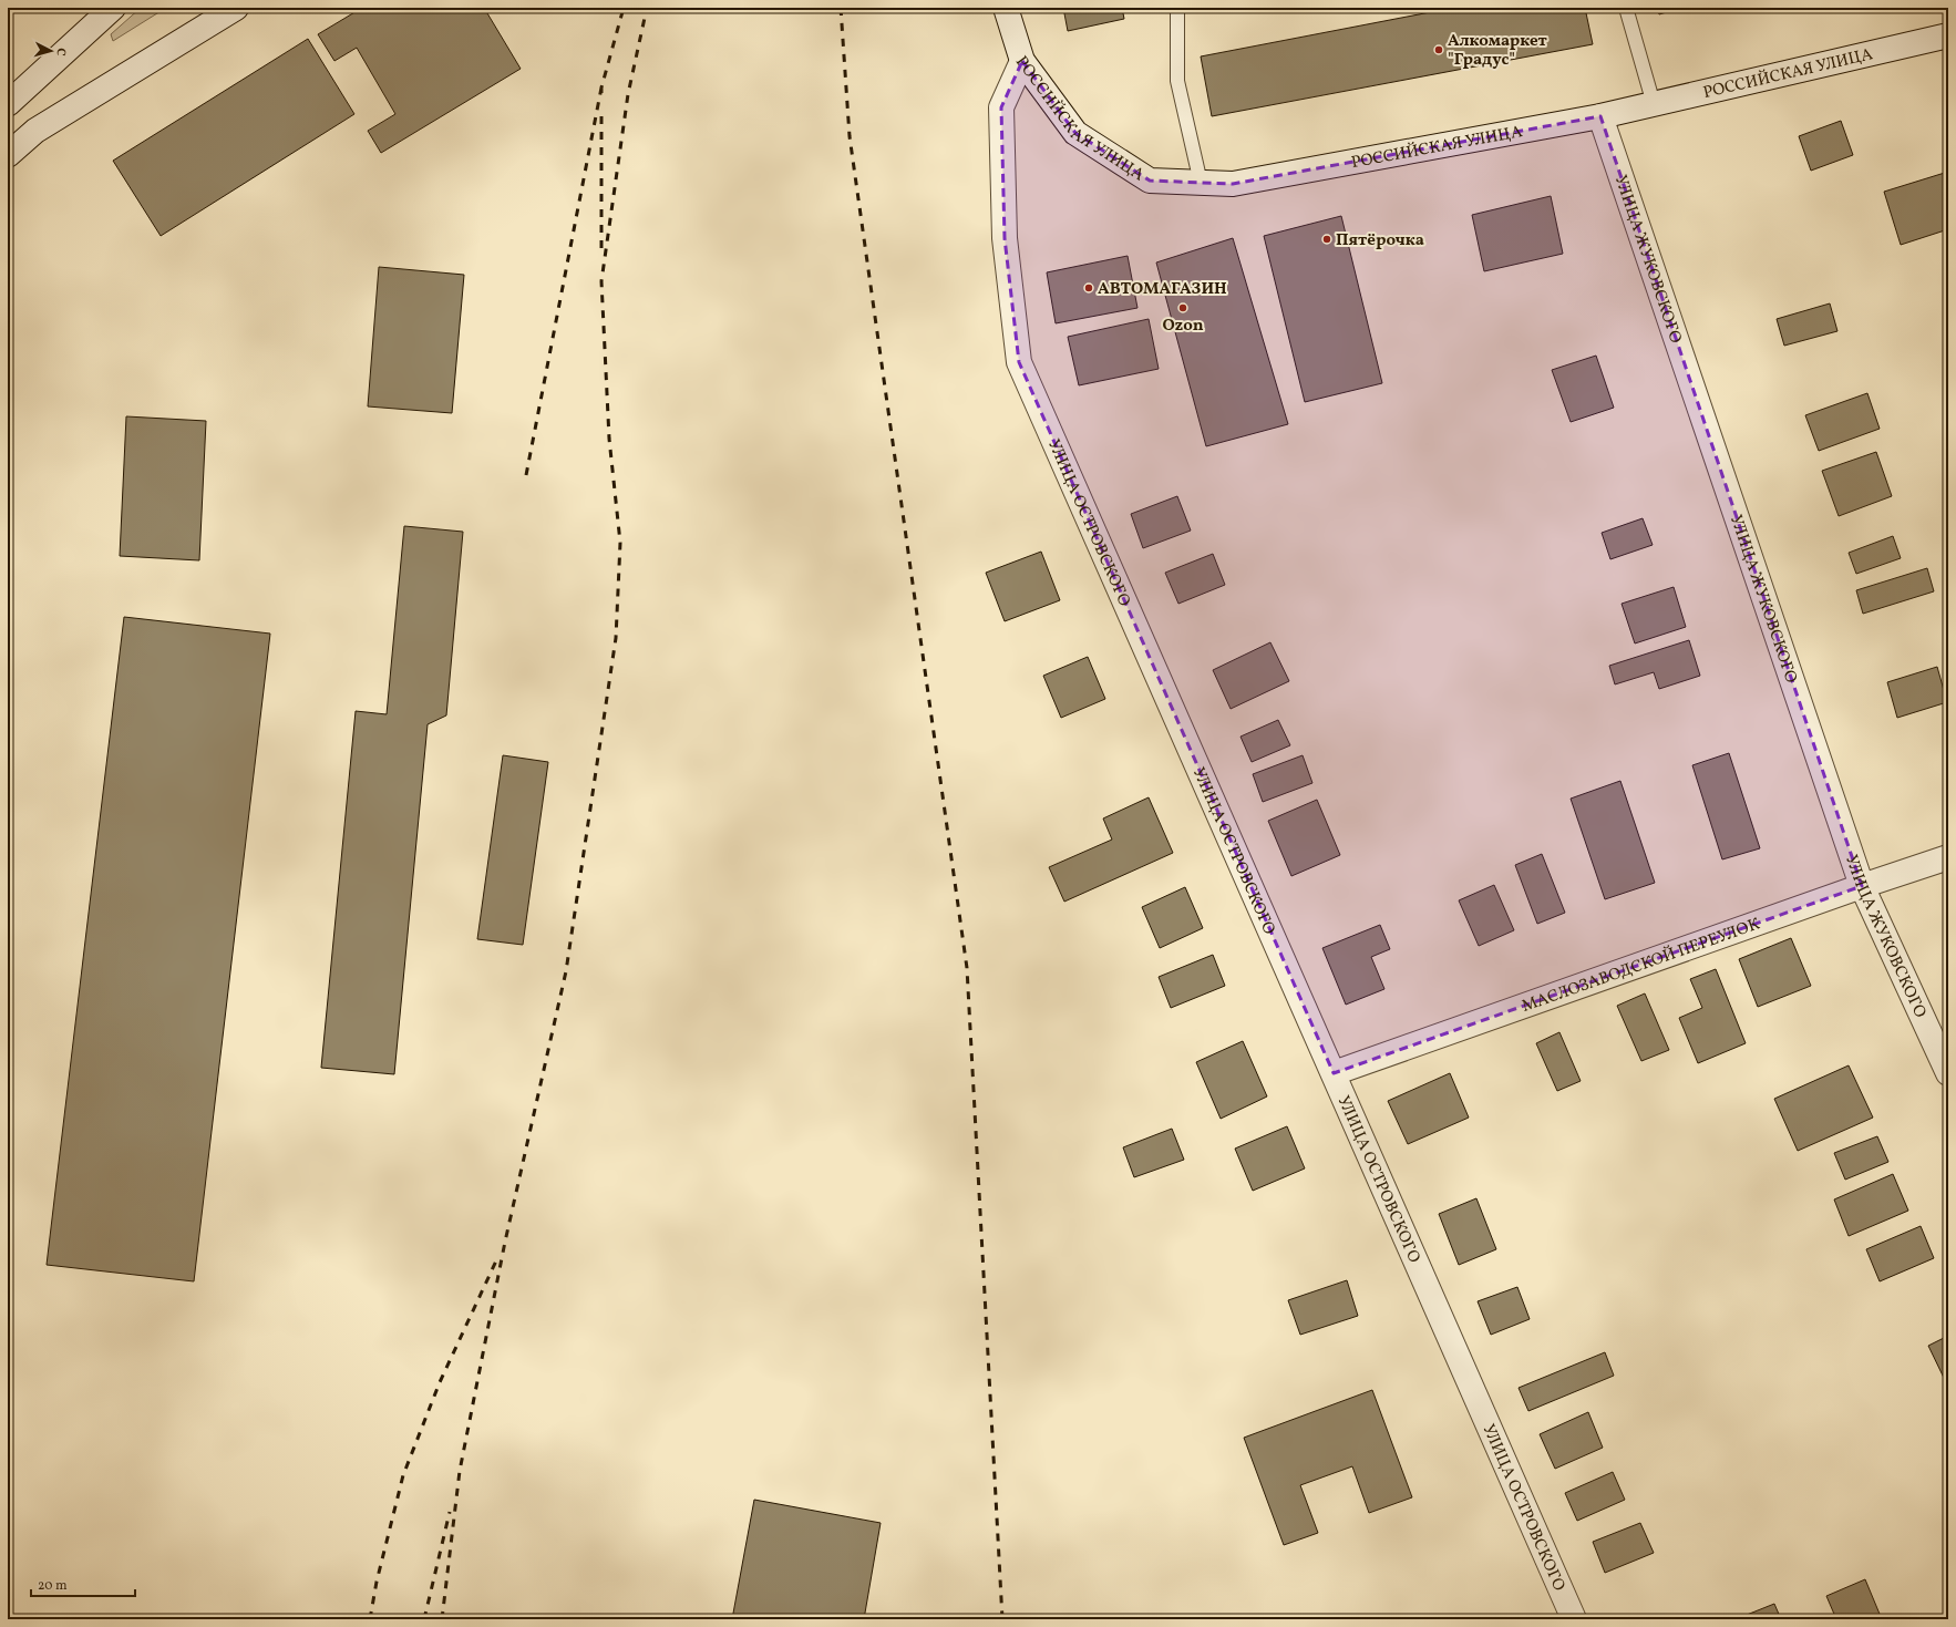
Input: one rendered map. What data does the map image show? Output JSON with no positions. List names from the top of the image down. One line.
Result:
{"streets":{"street":["РОССИЙСКАЯ УЛИЦА","УЛИЦА ЖУКОВСКОГО","УЛИЦА ОСТРОВСКОГО","МАСЛОЗАВОДСКОЙ ПЕРЕУЛОК"]},"crossings":[["РОССИЙСКАЯ УЛИЦА","УЛИЦА ЖУКОВСКОГО"],["РОССИЙСКАЯ УЛИЦА","УЛИЦА ОСТРОВСКОГО"],["УЛИЦА ЖУКОВСКОГО","МАСЛОЗАВОДСКОЙ ПЕРЕУЛОК"],["УЛИЦА ОСТРОВСКОГО","МАСЛОЗАВОДСКОЙ ПЕРЕУЛОК"]],"places":["Алкомаркет \"Градус\"","Пятёрочка","АВТОМАГАЗИН","Ozon"],"scale_bar":"20 m","north":"right"}
